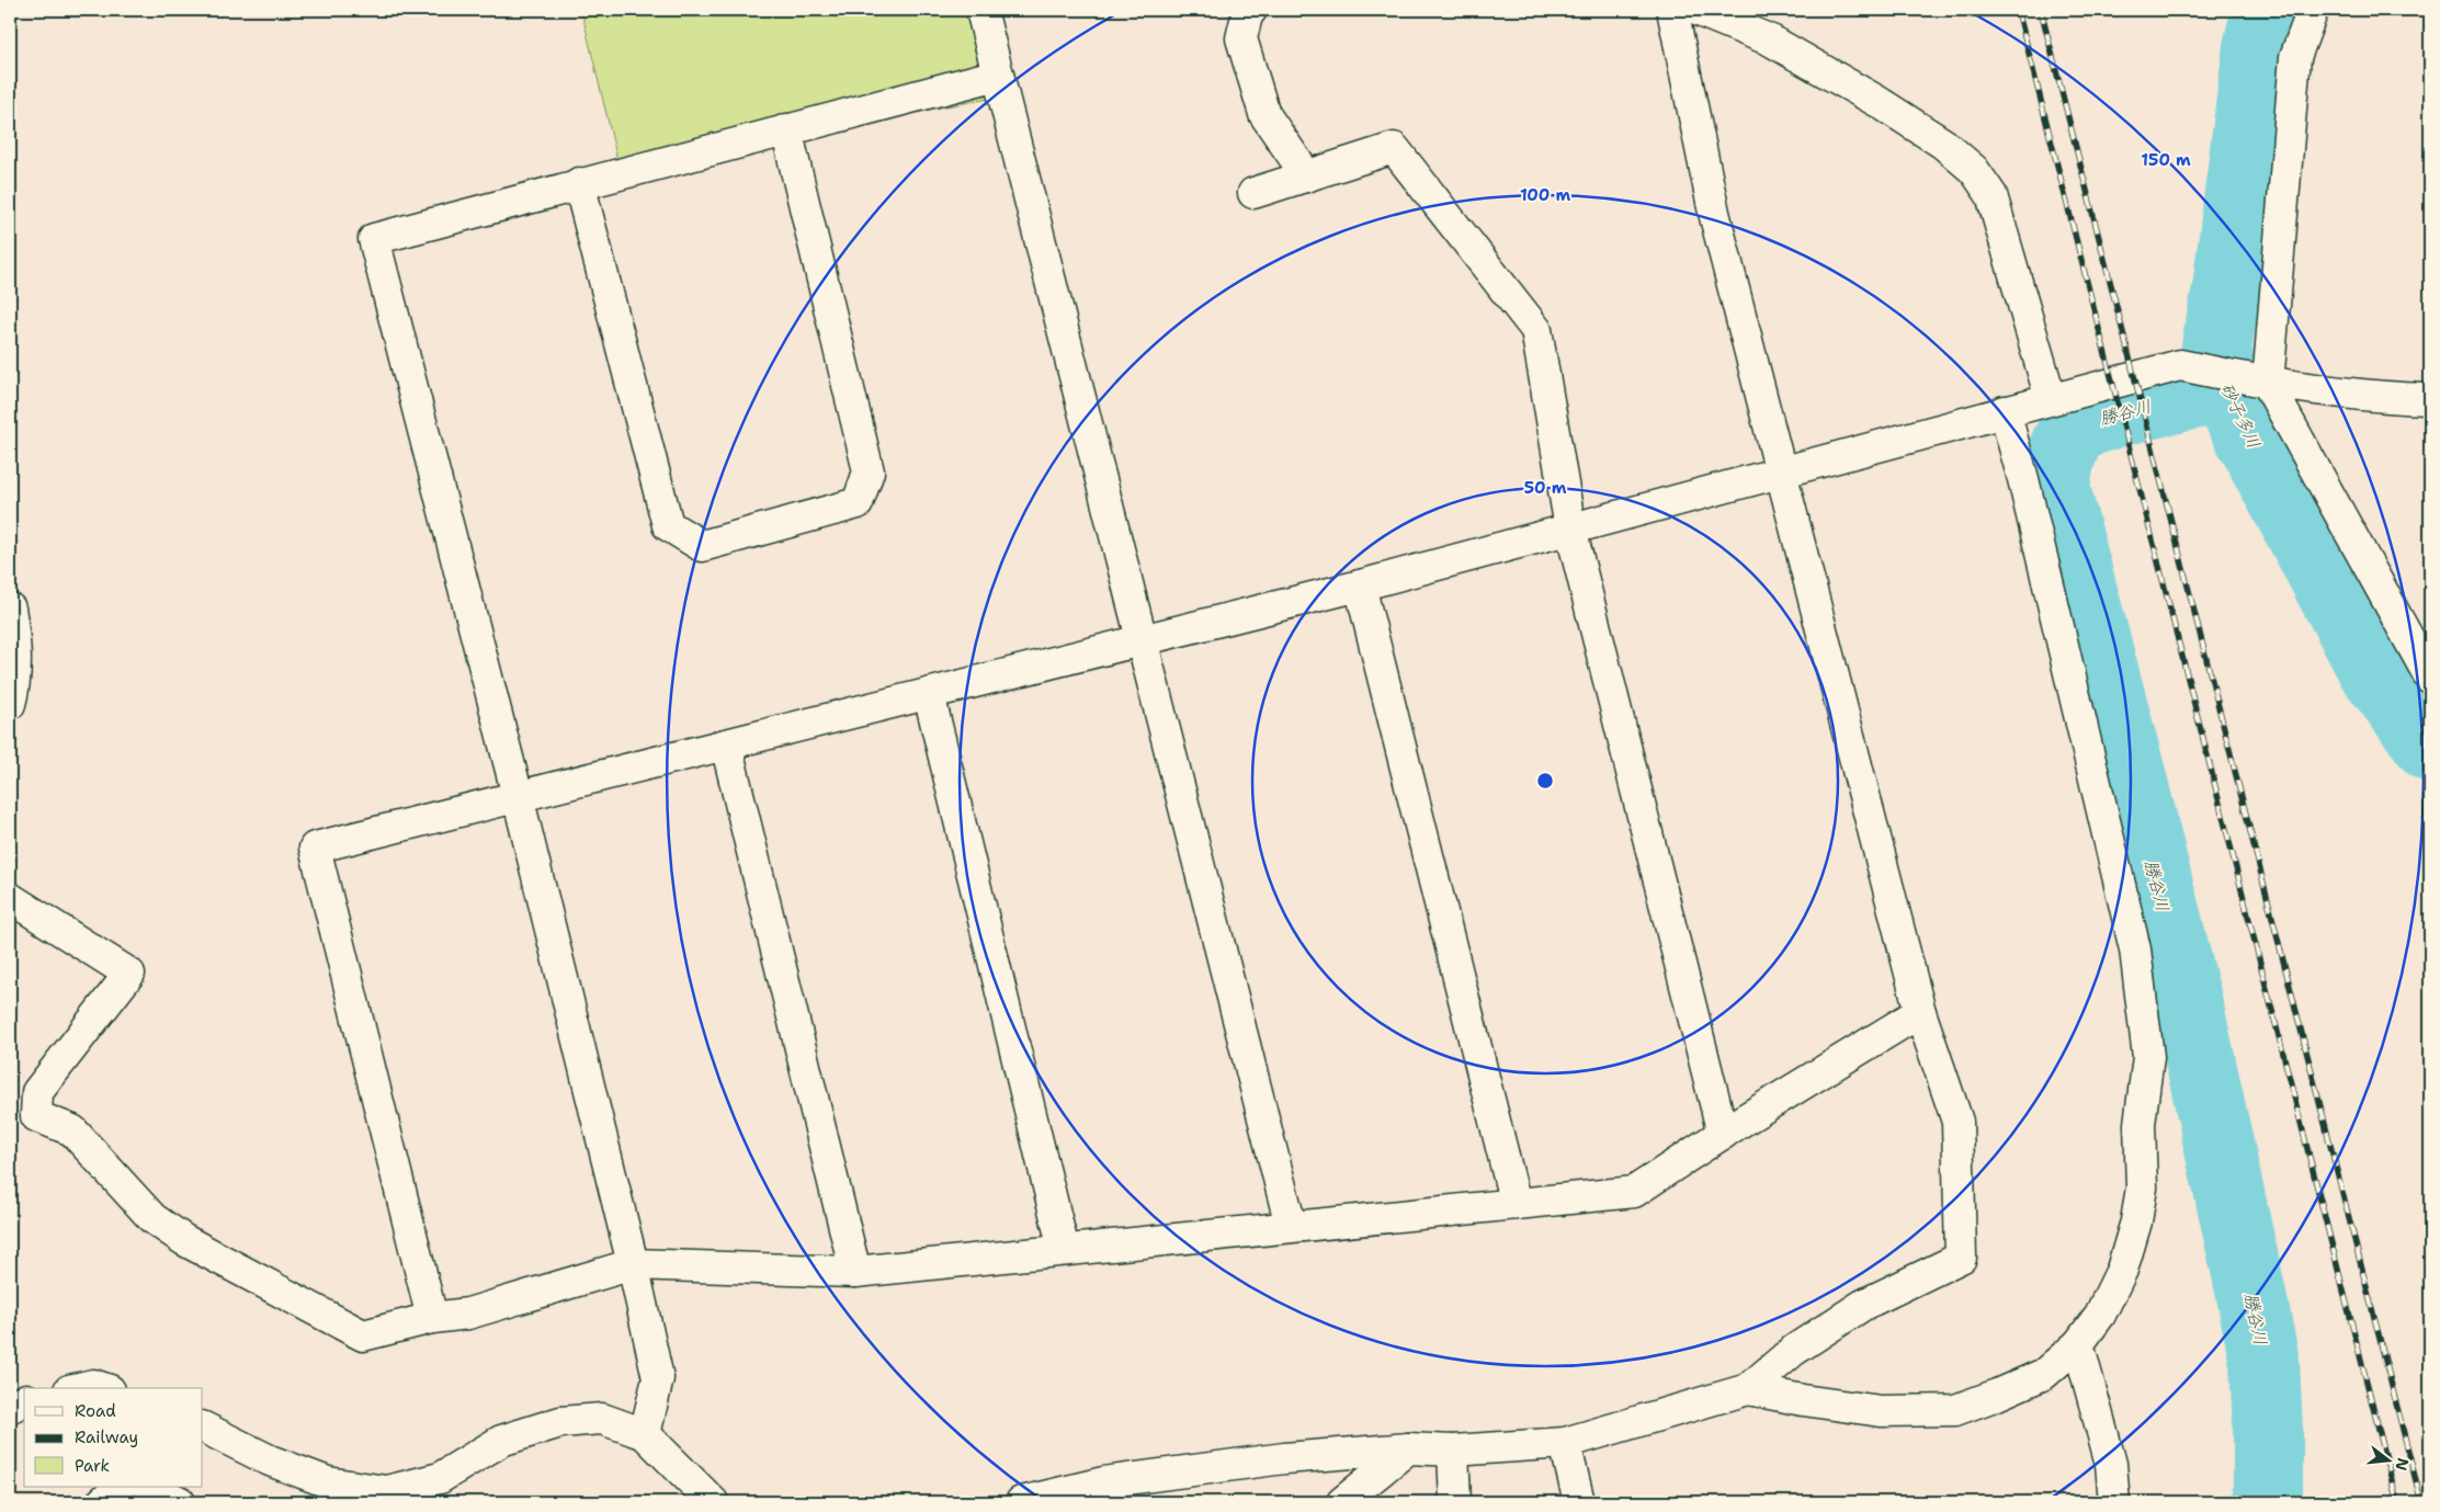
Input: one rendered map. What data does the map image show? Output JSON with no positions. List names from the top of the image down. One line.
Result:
{"water":["勝谷川","砂子多川"],"legend":["Road","Railway","Park"],"north":"right","rings":["150 m","100 m","50 m"]}
